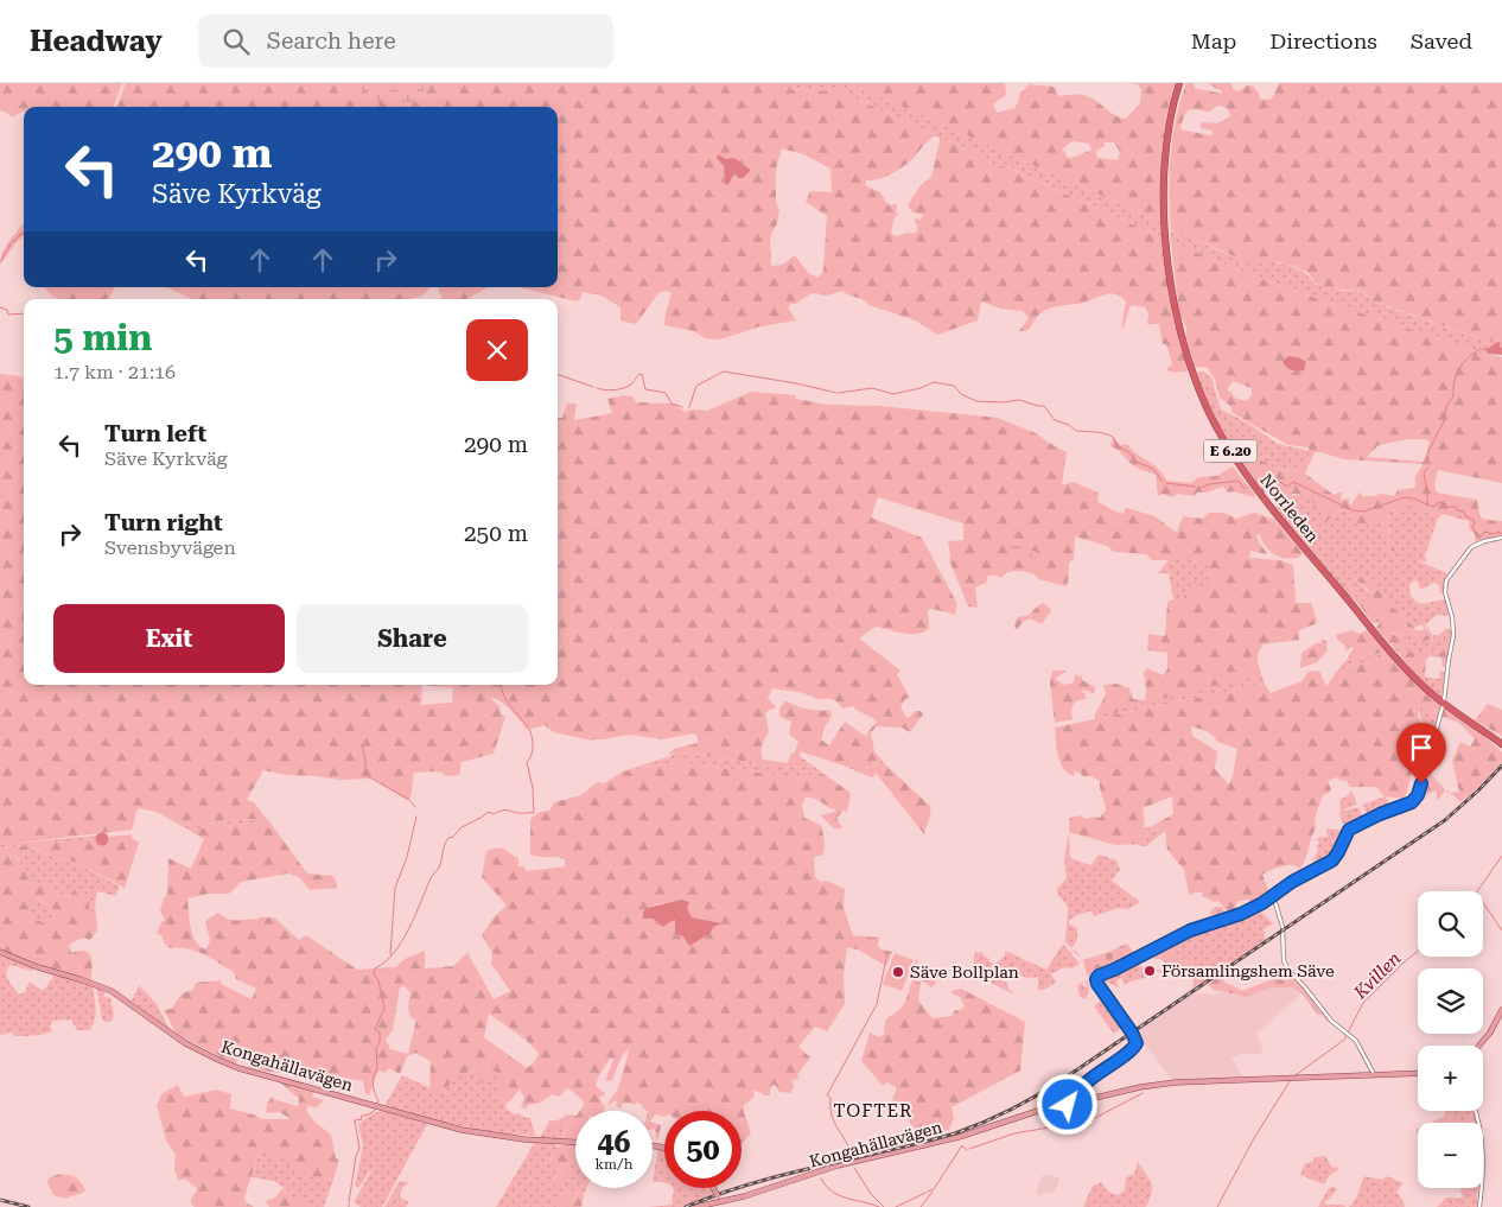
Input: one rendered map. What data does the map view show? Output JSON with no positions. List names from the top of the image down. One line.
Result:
{"streets":{"highway":["E 6.20","Norrleden"],"main road":["Kongahällavägen"]},"districts":["TOFTER"],"water":["Kvillen"],"places":["Församlingshem Säve","Säve Bollplan"],"page":{"header":"Headway","search":"Search here","nav":["Map","Directions","Saved"],"turn":["290 m","Säve Kyrkväg"],"heading":["5 min","1.7 km · 21:16"],"list":[{"name":"Turn left","note":"Säve Kyrkväg","value":"290 m"},{"name":"Turn right","note":"Svensbyvägen","value":"250 m"}],"buttons":["Exit","Share"],"map_buttons":["+","−"],"speed":"46 km/h","limit":"50"}}
